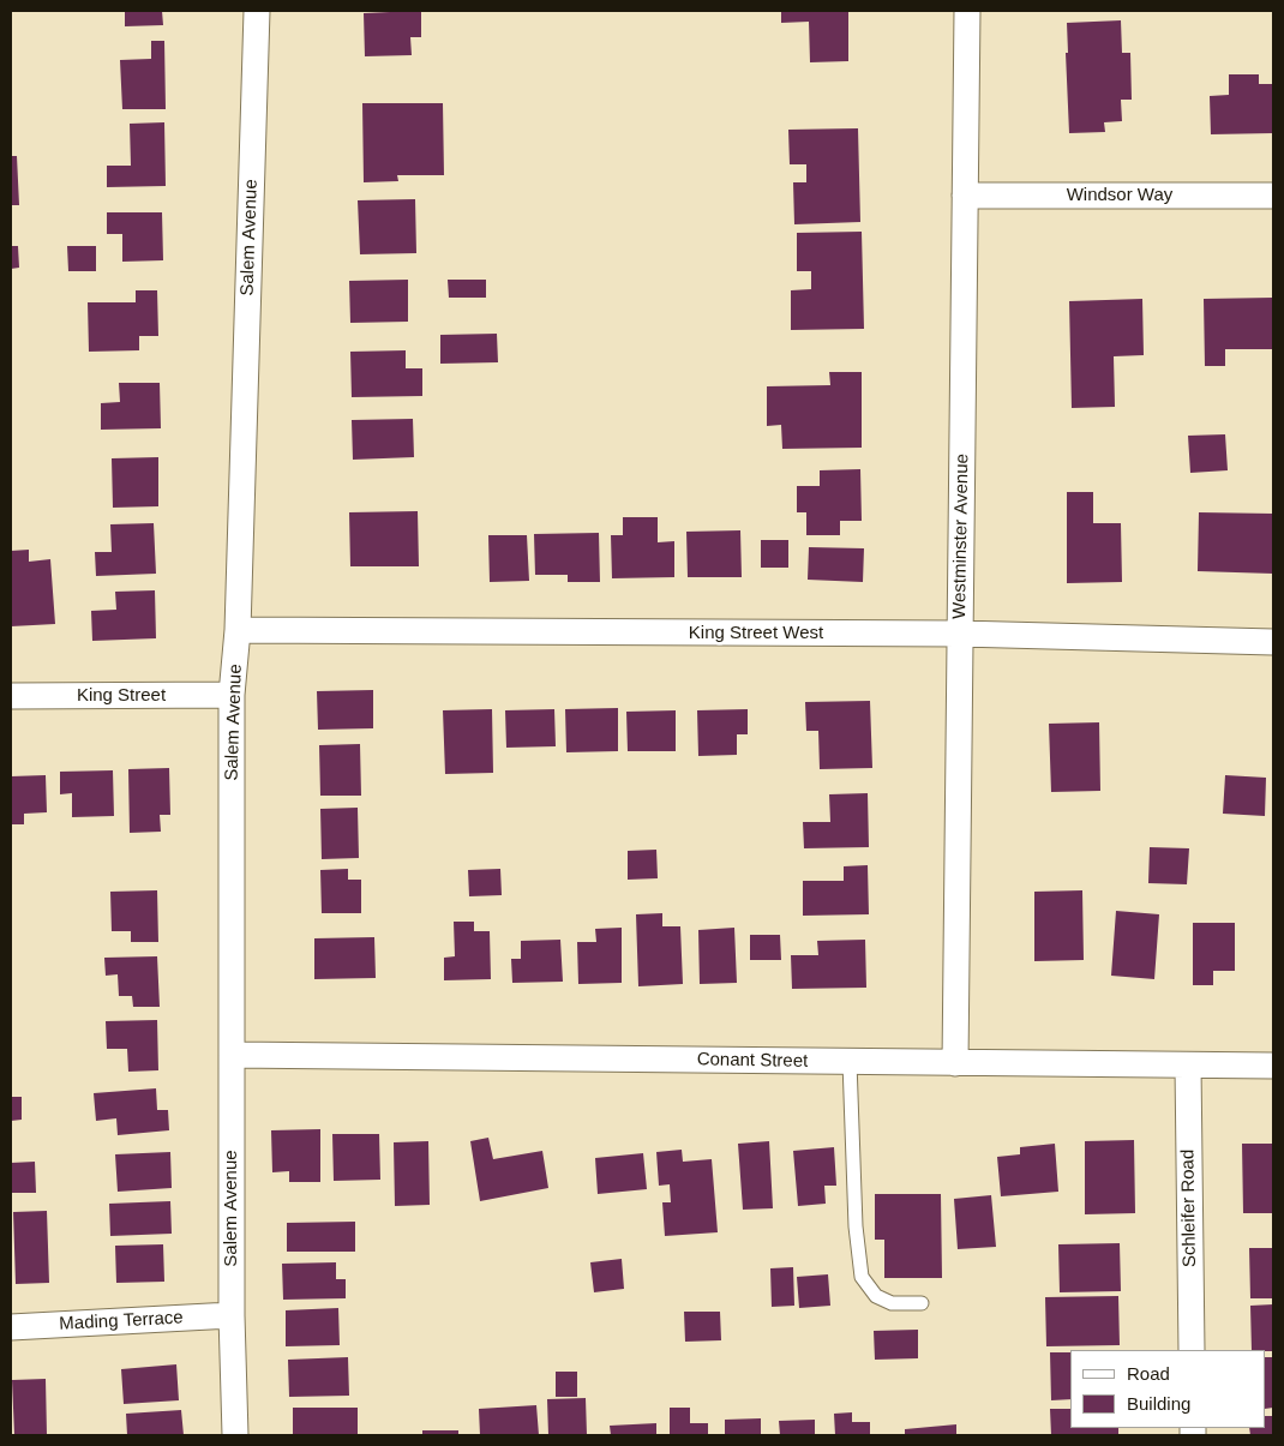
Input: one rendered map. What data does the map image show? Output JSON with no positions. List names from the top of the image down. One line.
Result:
{"streets":{"street":["Windsor Way","Salem Avenue","Westminster Avenue","King Street West","King Street","Conant Street","Schleifer Road","Mading Terrace"]},"crossings":[["Windsor Way","Westminster Avenue"],["Salem Avenue","King Street West"],["Salem Avenue","King Street"],["Salem Avenue","Conant Street"],["Salem Avenue","Mading Terrace"],["Westminster Avenue","King Street West"],["Westminster Avenue","Conant Street"],["Conant Street","Schleifer Road"]],"legend":["Road","Building"]}
